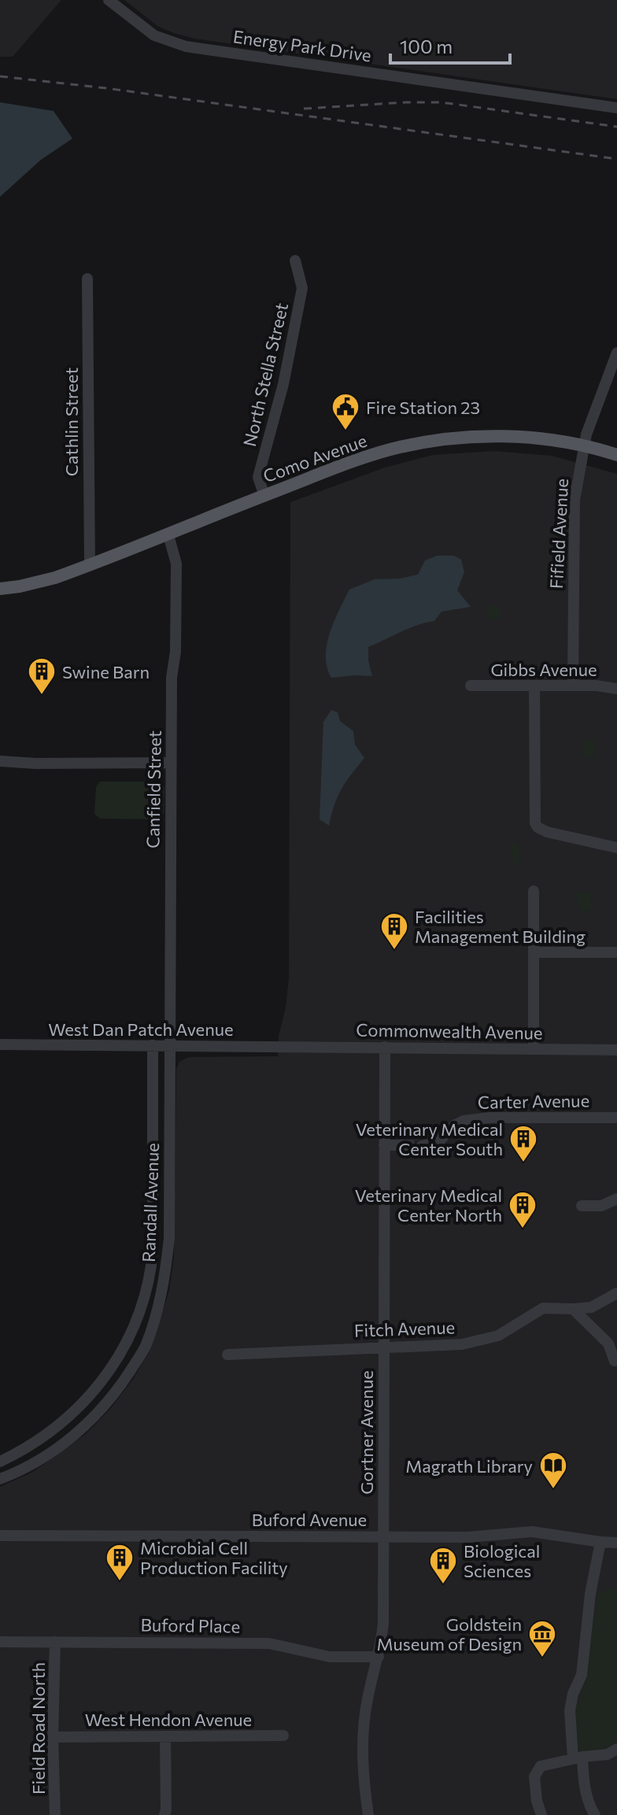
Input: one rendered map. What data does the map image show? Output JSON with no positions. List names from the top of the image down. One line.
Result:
{"streets":{"main road":["Como Avenue"],"street":["Energy Park Drive","North Stella Street","Cathlin Street","Fifield Avenue","Gibbs Avenue","Canfield Street","West Dan Patch Avenue","Commonwealth Avenue","Carter Avenue","Randall Avenue","Fitch Avenue","Gortner Avenue","Buford Avenue","Buford Place","West Hendon Avenue","Field Road North"]},"crossings":[["North Stella Street","Como Avenue"],["Cathlin Street","Como Avenue"],["Como Avenue","Fifield Avenue"],["Como Avenue","Canfield Street"],["Fifield Avenue","Gibbs Avenue"],["Canfield Street","West Dan Patch Avenue"],["Canfield Street","Randall Avenue"],["West Dan Patch Avenue","Commonwealth Avenue"],["West Dan Patch Avenue","Randall Avenue"],["Commonwealth Avenue","Gortner Avenue"],["Fitch Avenue","Gortner Avenue"],["Gortner Avenue","Buford Avenue"],["Gortner Avenue","Buford Place"],["Buford Place","Field Road North"],["West Hendon Avenue","Field Road North"]],"places":{"public building":["Fire Station 23"],"building":["Swine Barn","Facilities Management Building","Veterinary Medical Center South","Veterinary Medical Center North","Microbial Cell Production Facility","Biological Sciences"],"library":["Magrath Library"],"museum":["Goldstein Museum of Design"]},"scale_bar":"100 m"}
